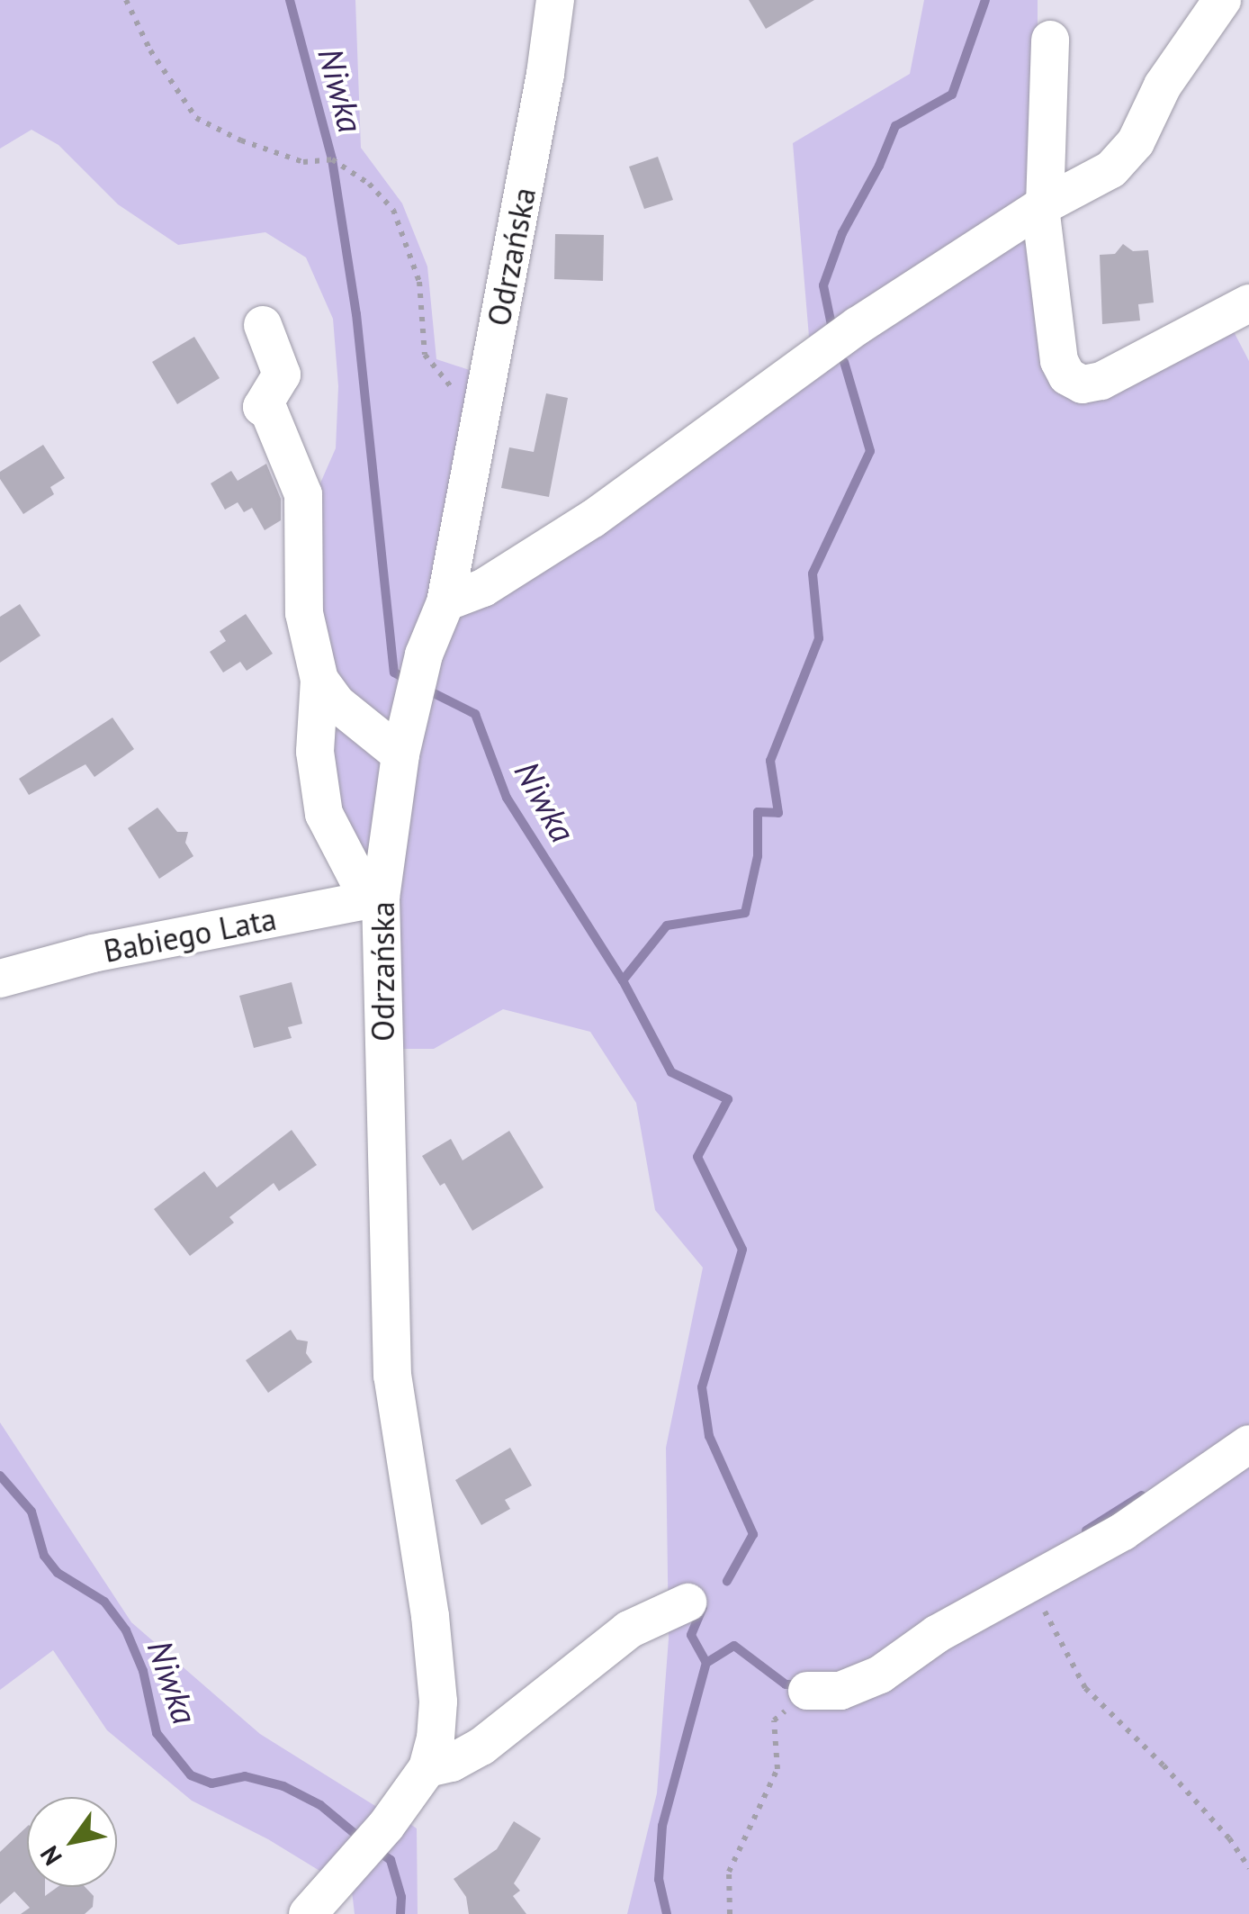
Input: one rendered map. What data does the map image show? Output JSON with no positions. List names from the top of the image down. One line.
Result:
{"streets":{"street":["Odrzańska","Babiego Lata"]},"crossings":[["Odrzańska","Babiego Lata"]],"water":["Niwka"],"north":"bottom left"}
